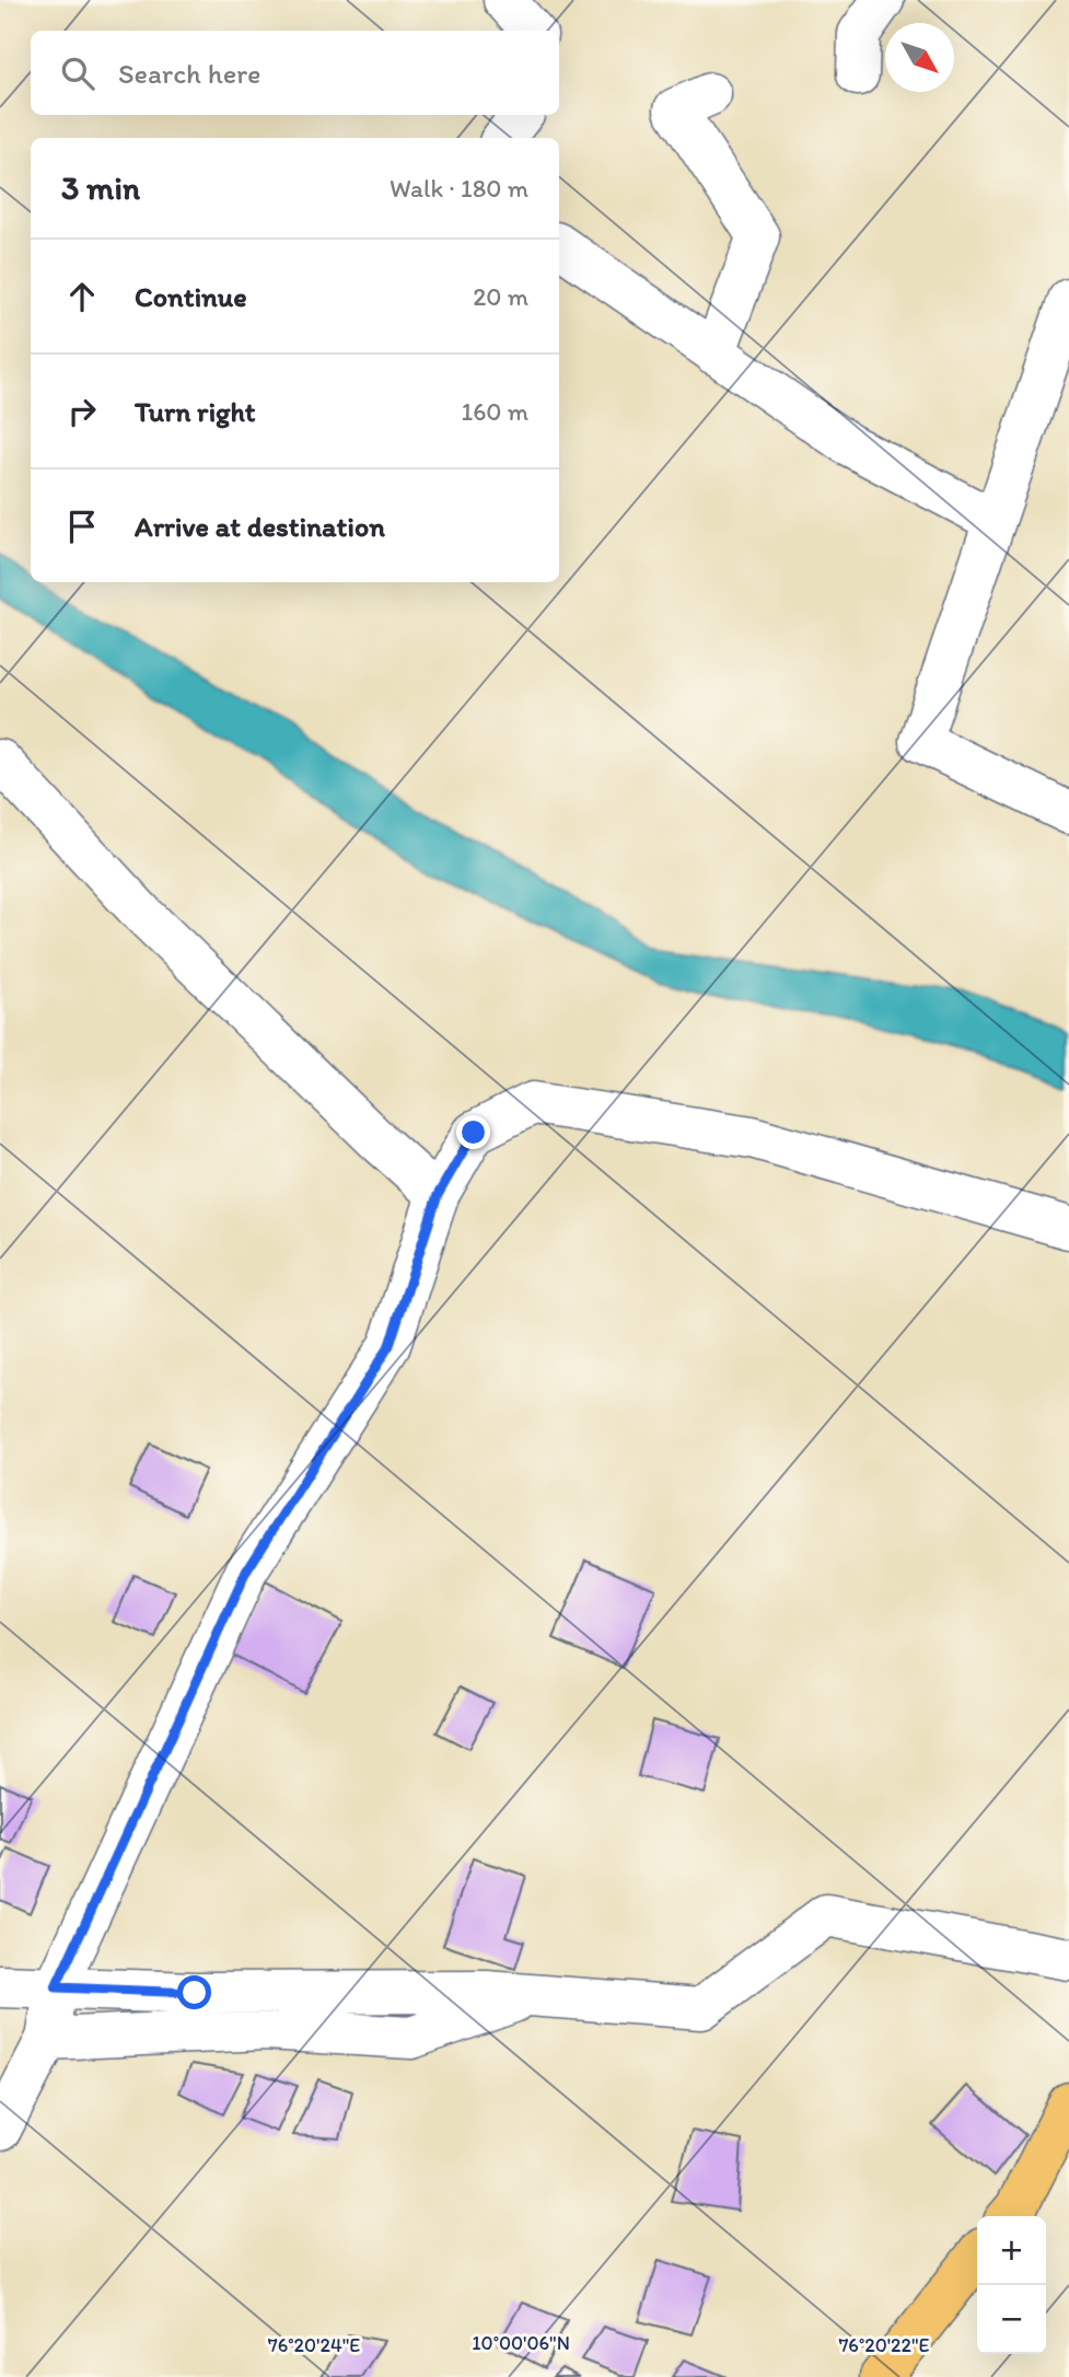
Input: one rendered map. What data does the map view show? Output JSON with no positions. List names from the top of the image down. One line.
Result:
{"north":"bottom right","page":{"search":"Search here","heading":["3 min","Walk · 180 m"],"list":[["Continue","20 m"],["Turn right","160 m"],"Arrive at destination"],"map_buttons":["+","−"]},"coordinates":["10°00'06\"N","76°20'24\"E","76°20'22\"E"]}
